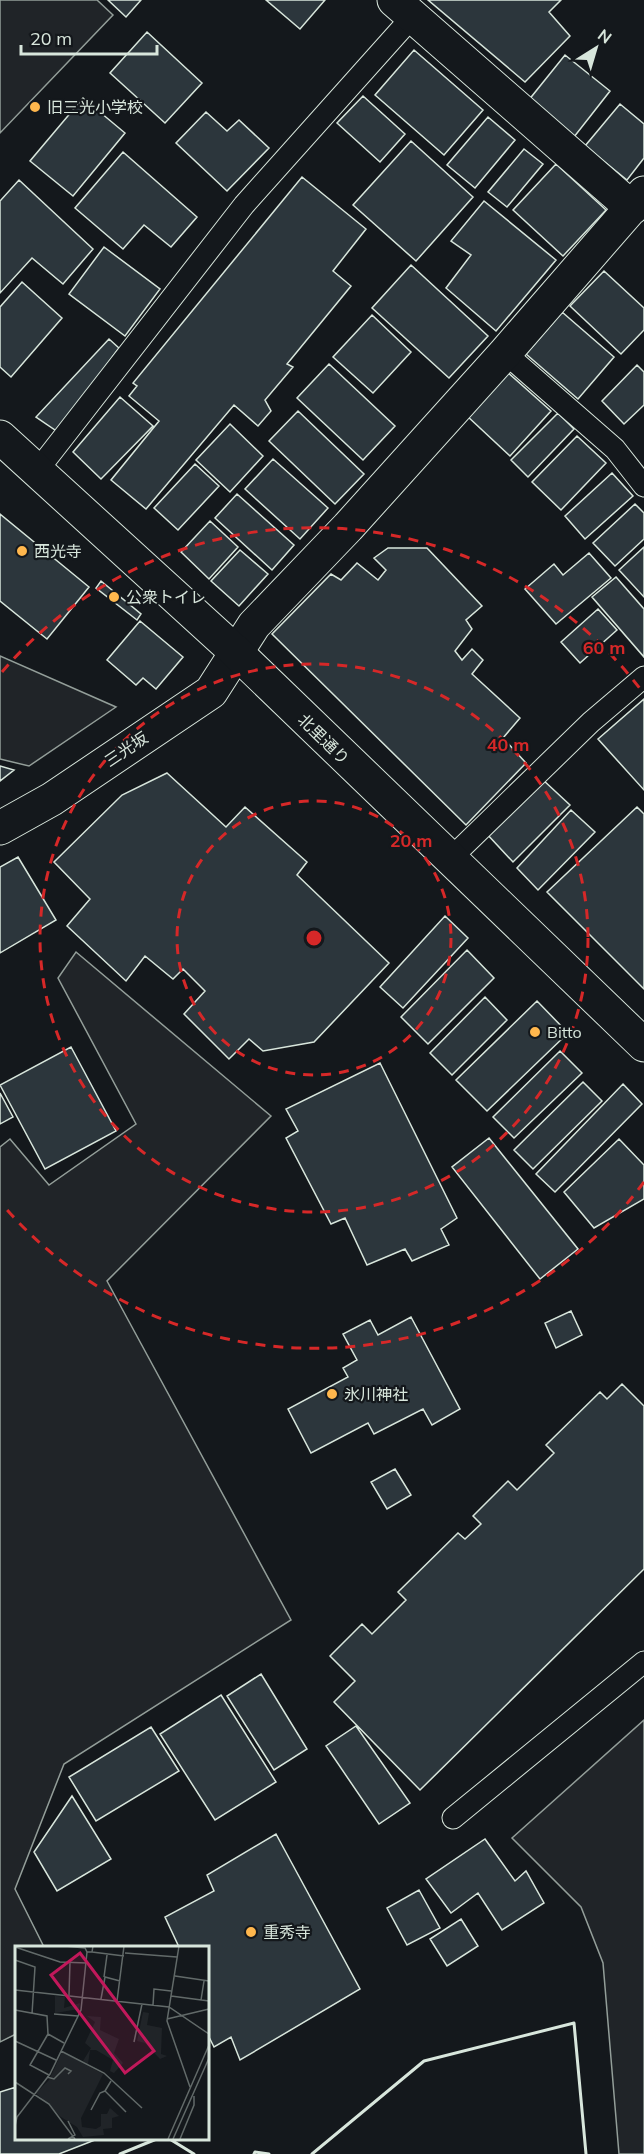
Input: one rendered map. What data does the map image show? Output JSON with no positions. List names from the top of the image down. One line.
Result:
{"streets":{"street":["北里通り","三光坂"]},"crossings":[["北里通り","三光坂"]],"places":["旧三光小学校","西光寺","公衆トイレ","Bitto","氷川神社","重秀寺"],"scale_bar":"20 m","north":"top right","rings":["60 m","40 m","20 m"]}
